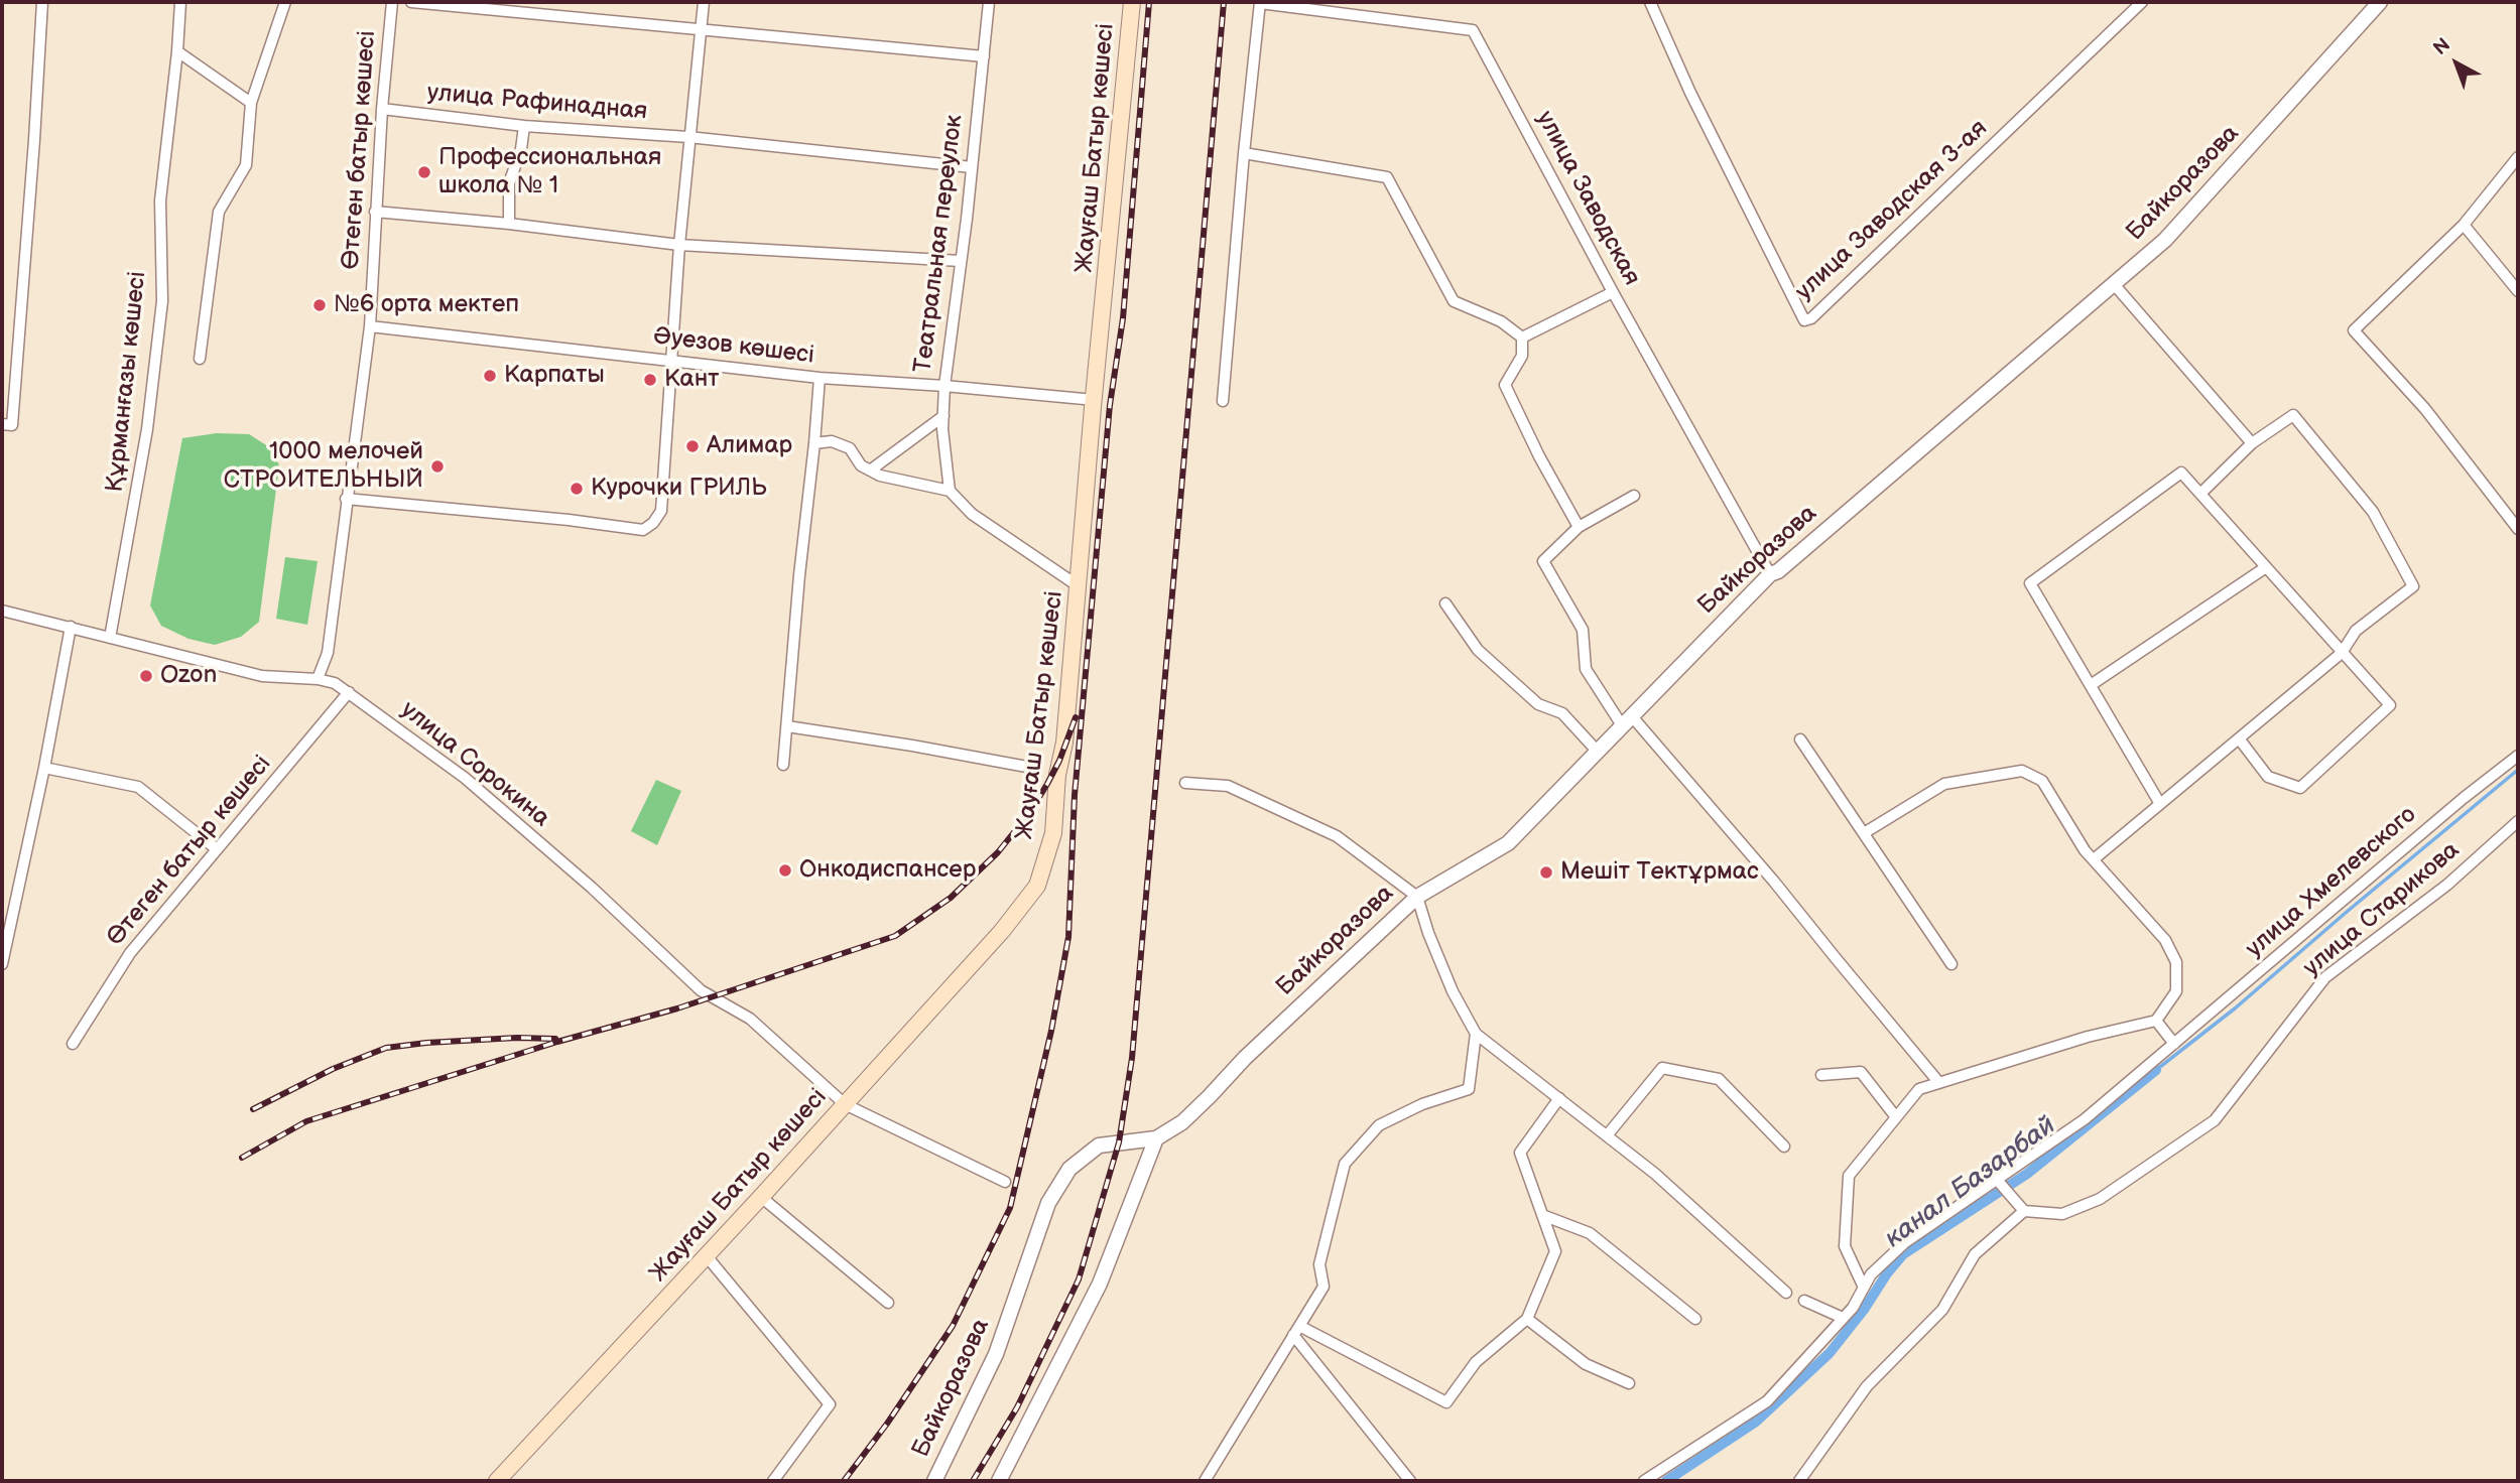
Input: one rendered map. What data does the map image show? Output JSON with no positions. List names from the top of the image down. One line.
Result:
{"streets":{"main road":["Жауғаш Батыр көшесі"],"street":["улица Рафинадная","Өтеген батыр көшесі","Байкоразова","улица Заводская","улица Заводская 3-ая","Театральная переулок","Әуезов көшесі","Құрманғазы көшесі","улица Сорокина","улица Хмелевского","улица Старикова"]},"crossings":[["улица Рафинадная","Өтеген батыр көшесі"],["улица Рафинадная","Театральная переулок"],["Жауғаш Батыр көшесі","Әуезов көшесі"],["Жауғаш Батыр көшесі","улица Сорокина"],["Өтеген батыр көшесі","Әуезов көшесі"],["Өтеген батыр көшесі","улица Сорокина"],["Байкоразова","улица Заводская"],["Театральная переулок","Әуезов көшесі"],["Құрманғазы көшесі","улица Сорокина"]],"water":["канал Базарбай"],"places":["Профессиональная школа № 1","№6 орта мектеп","Карпаты","Кант","Алимар","1000 мелочей СТРОИТЕЛЬНЫЙ","Курочки ГРИЛЬ","Ozon","Онкодиспансер","Мешіт Тектұрмас"],"north":"top left"}
